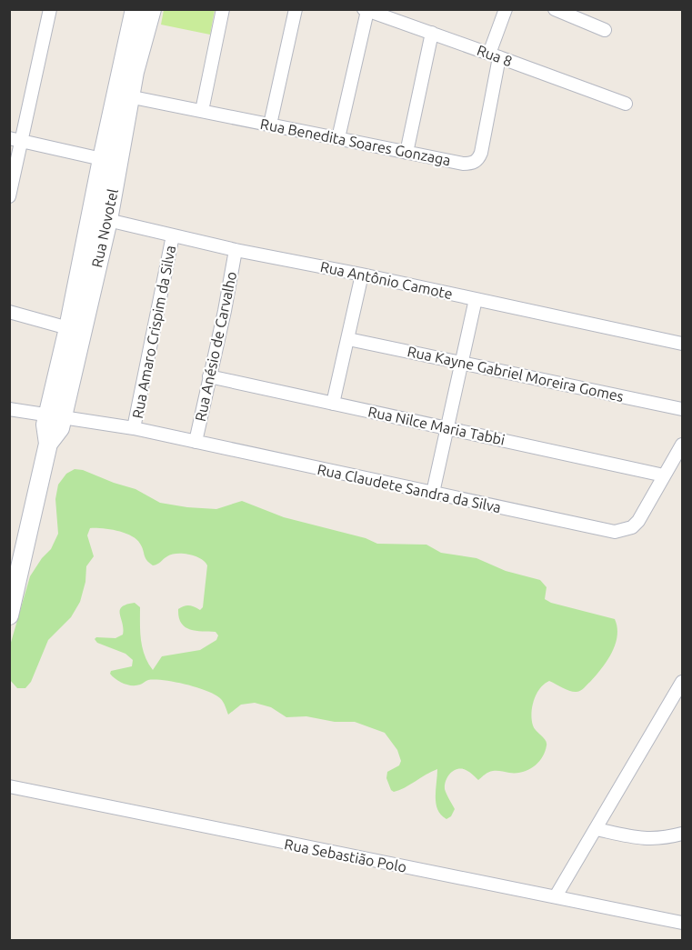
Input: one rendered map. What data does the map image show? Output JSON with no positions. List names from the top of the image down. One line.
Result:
{"streets":{"street":["Rua 8","Rua Benedita Soares Gonzaga","Rua Novotel","Rua Antônio Camote","Rua Amaro Crispim da Silva","Rua Anésio de Carvalho","Rua Kayne Gabriel Moreira Gomes","Rua Nilce Maria Tabbi","Rua Claudete Sandra da Silva","Rua Sebastião Polo"]},"crossings":[["Rua 8","Rua Benedita Soares Gonzaga"],["Rua Benedita Soares Gonzaga","Rua Novotel"],["Rua Novotel","Rua Antônio Camote"],["Rua Novotel","Rua Claudete Sandra da Silva"],["Rua Antônio Camote","Rua Amaro Crispim da Silva"],["Rua Antônio Camote","Rua Anésio de Carvalho"],["Rua Amaro Crispim da Silva","Rua Claudete Sandra da Silva"],["Rua Anésio de Carvalho","Rua Nilce Maria Tabbi"],["Rua Anésio de Carvalho","Rua Claudete Sandra da Silva"],["Rua Nilce Maria Tabbi","Rua Claudete Sandra da Silva"]]}
